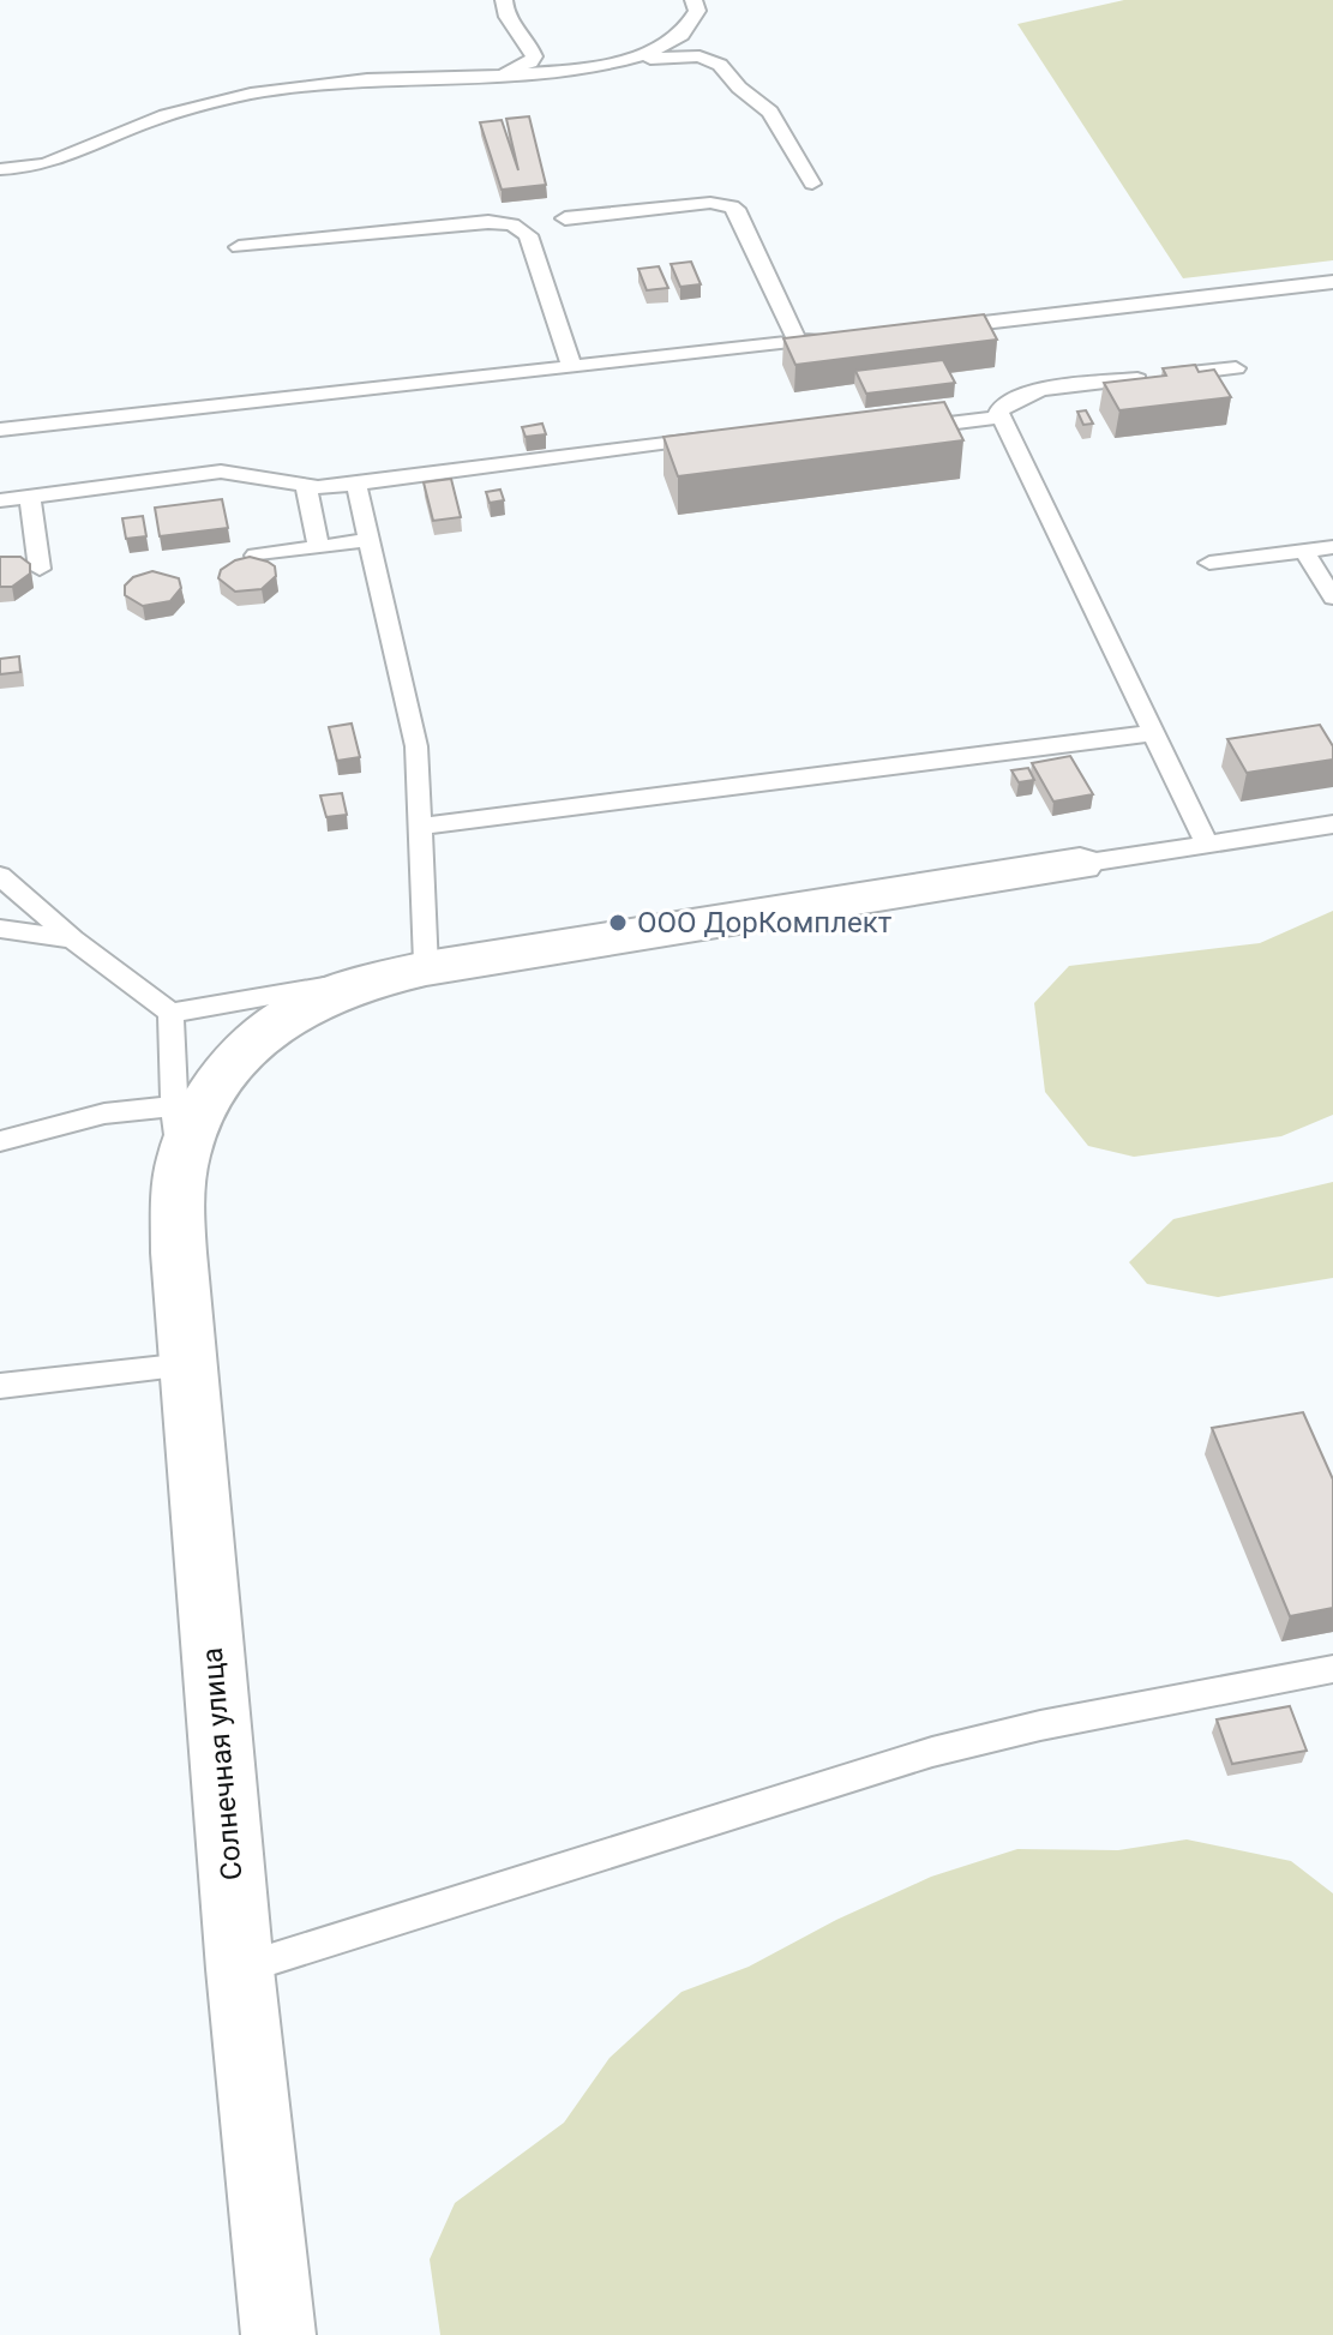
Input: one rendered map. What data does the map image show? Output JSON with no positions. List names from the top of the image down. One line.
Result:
{"streets":{"street":["Солнечная улица"]},"places":["ООО ДорКомплект"]}
